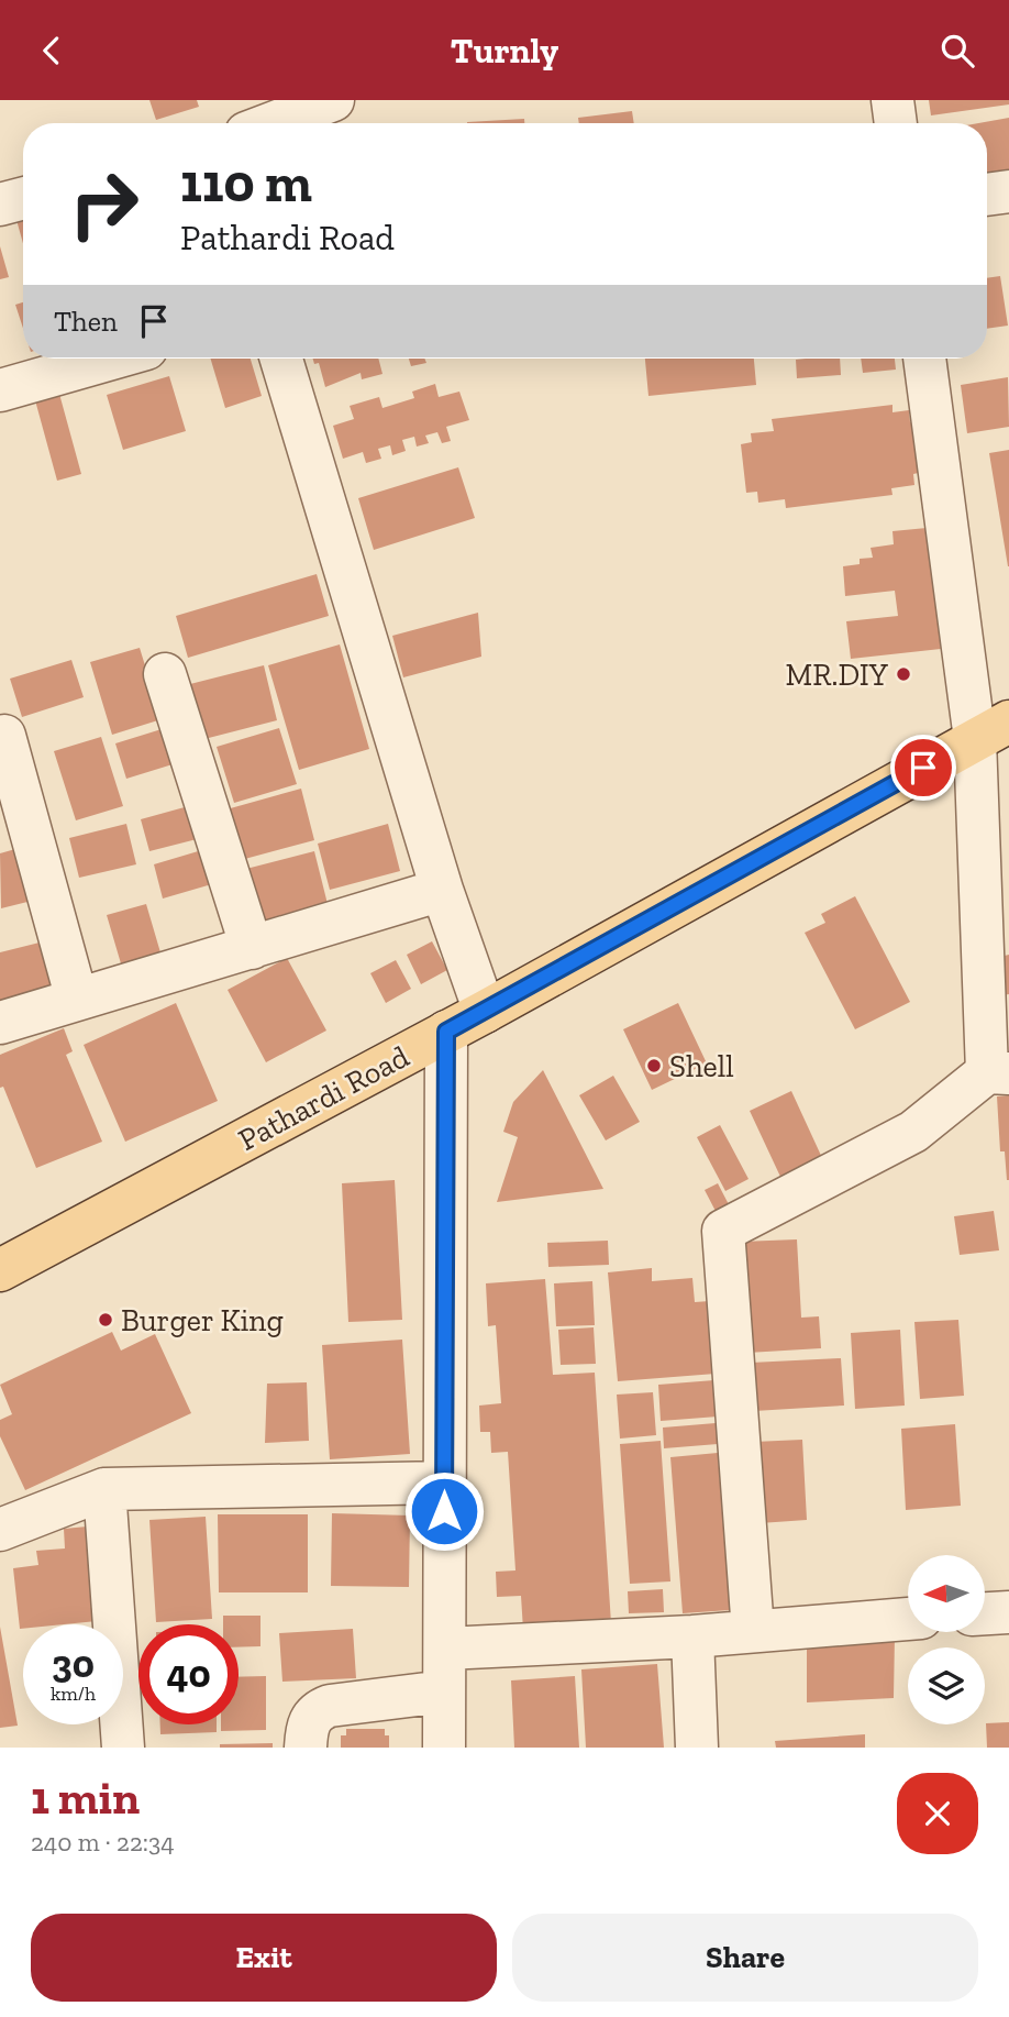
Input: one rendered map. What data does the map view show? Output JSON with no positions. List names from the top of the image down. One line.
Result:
{"streets":{"main road":["Pathardi Road"]},"places":["MR.DIY","Shell","Burger King"],"north":"left","page":{"header":"Turnly","turn":["110 m","Pathardi Road"],"then":"Then","speed":"30 km/h","limit":"40","heading":["1 min","240 m · 22:34"],"buttons":["Exit","Share"]}}
